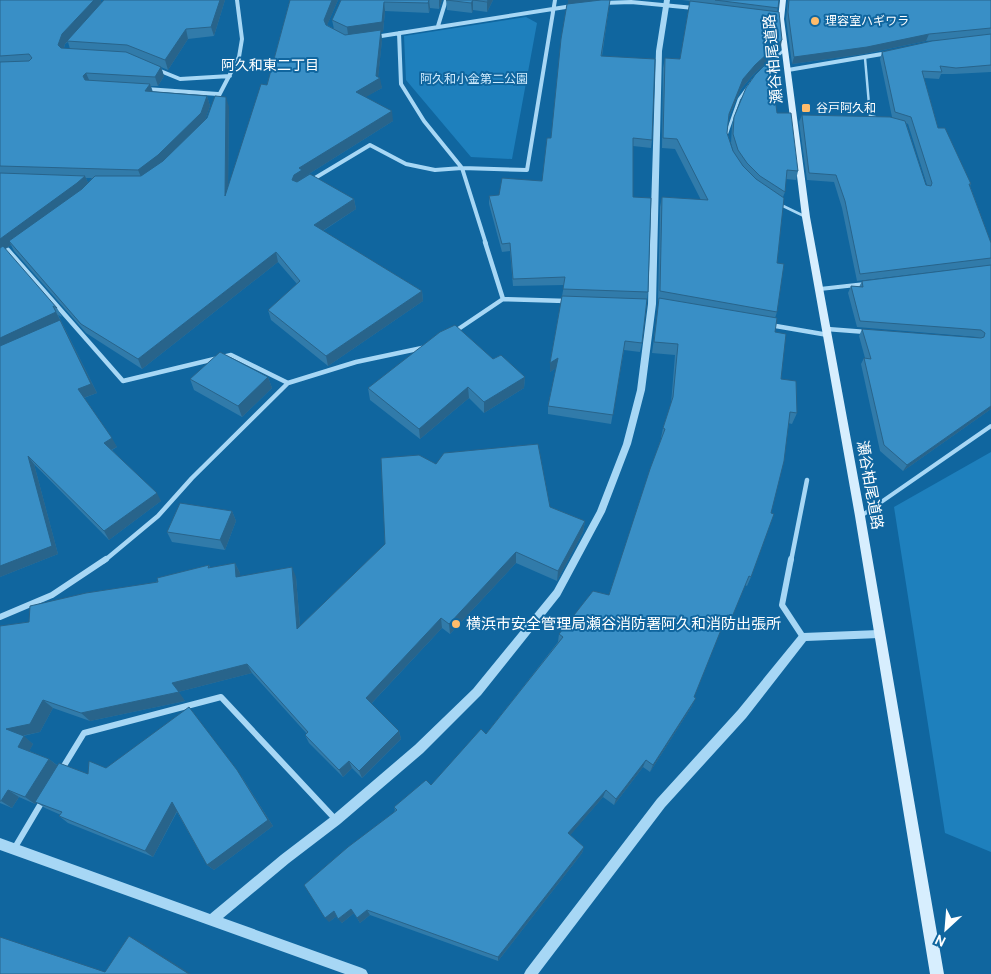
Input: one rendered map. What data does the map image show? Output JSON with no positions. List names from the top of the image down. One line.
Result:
{"streets":{"main road":["瀬谷柏尾道路"]},"districts":["阿久和東二丁目"],"parks":["阿久和小金第二公園"],"places":{"other":["理容室ハギワラ","横浜市安全管理局瀬谷消防署阿久和消防出張所"],"transit":["谷戸阿久和"]},"north":"bottom left"}
